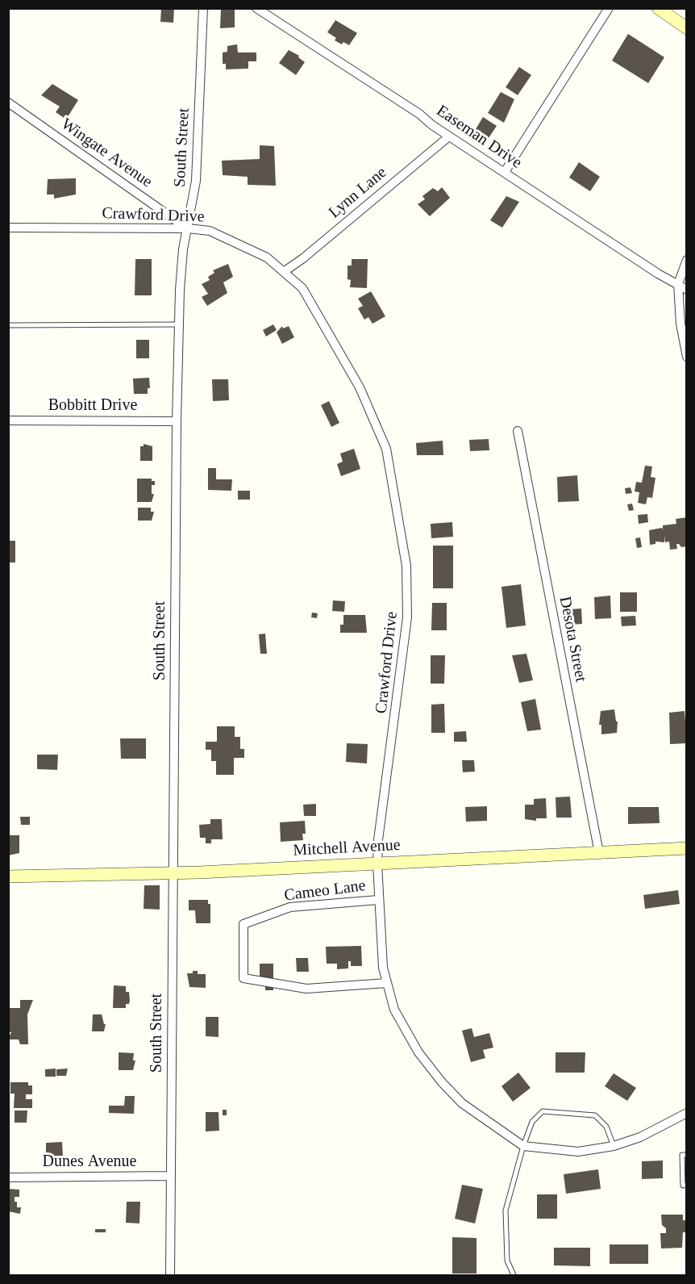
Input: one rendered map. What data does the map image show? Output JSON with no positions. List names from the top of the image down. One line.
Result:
{"streets":{"street":["Easeman Drive","South Street","Wingate Avenue","Lynn Lane","Crawford Drive","Bobbitt Drive","Desota Street","Mitchell Avenue","Cameo Lane","Dunes Avenue"]},"crossings":[["Easeman Drive","Lynn Lane"],["South Street","Wingate Avenue"],["South Street","Crawford Drive"],["South Street","Bobbitt Drive"],["South Street","Mitchell Avenue"],["South Street","Dunes Avenue"],["Wingate Avenue","Crawford Drive"],["Lynn Lane","Crawford Drive"],["Crawford Drive","Mitchell Avenue"],["Crawford Drive","Cameo Lane"],["Desota Street","Mitchell Avenue"]]}
